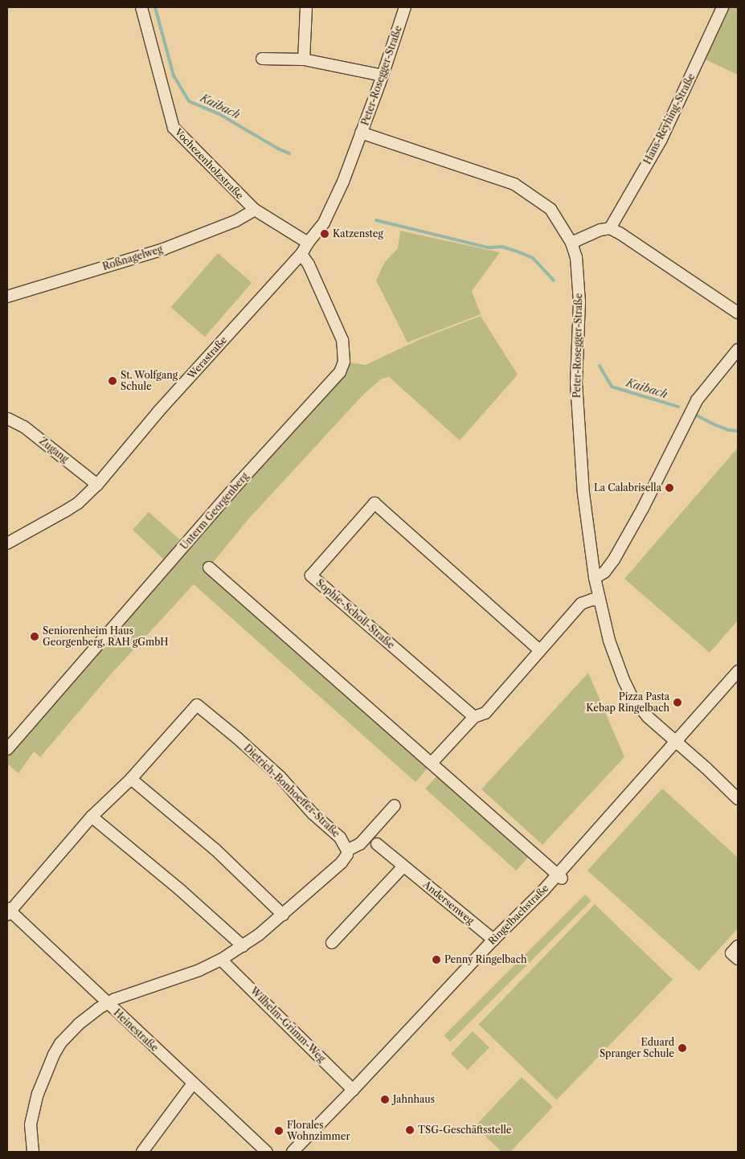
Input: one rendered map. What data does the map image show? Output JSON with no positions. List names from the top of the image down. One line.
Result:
{"streets":{"street":["Peter-Rosegger-Straße","Hans-Reyhing-Straße","Vochezenholzstraße","Roßnagelweg","Werastraße","Zugang","Unterm Georgenberg","Sophie-Scholl-Straße","Dietrich-Bonhoeffer-Straße","Andersenweg","Ringelbachstraße","Wilhelm-Grimm-Weg","Heinestraße"]},"crossings":[["Peter-Rosegger-Straße","Werastraße"],["Peter-Rosegger-Straße","Ringelbachstraße"],["Vochezenholzstraße","Roßnagelweg"],["Vochezenholzstraße","Werastraße"],["Werastraße","Zugang"],["Werastraße","Unterm Georgenberg"],["Dietrich-Bonhoeffer-Straße","Heinestraße"],["Andersenweg","Ringelbachstraße"],["Ringelbachstraße","Wilhelm-Grimm-Weg"]],"water":["Kaibach"],"places":["Katzensteg","St. Wolfgang Schule","La Calabrisella","Seniorenheim Haus Georgenberg, RAH gGmbH","Pizza Pasta Kebap Ringelbach","Penny Ringelbach","Eduard Spranger Schule","Jahnhaus","TSG-Geschäftsstelle","Florales Wohnzimmer"]}
